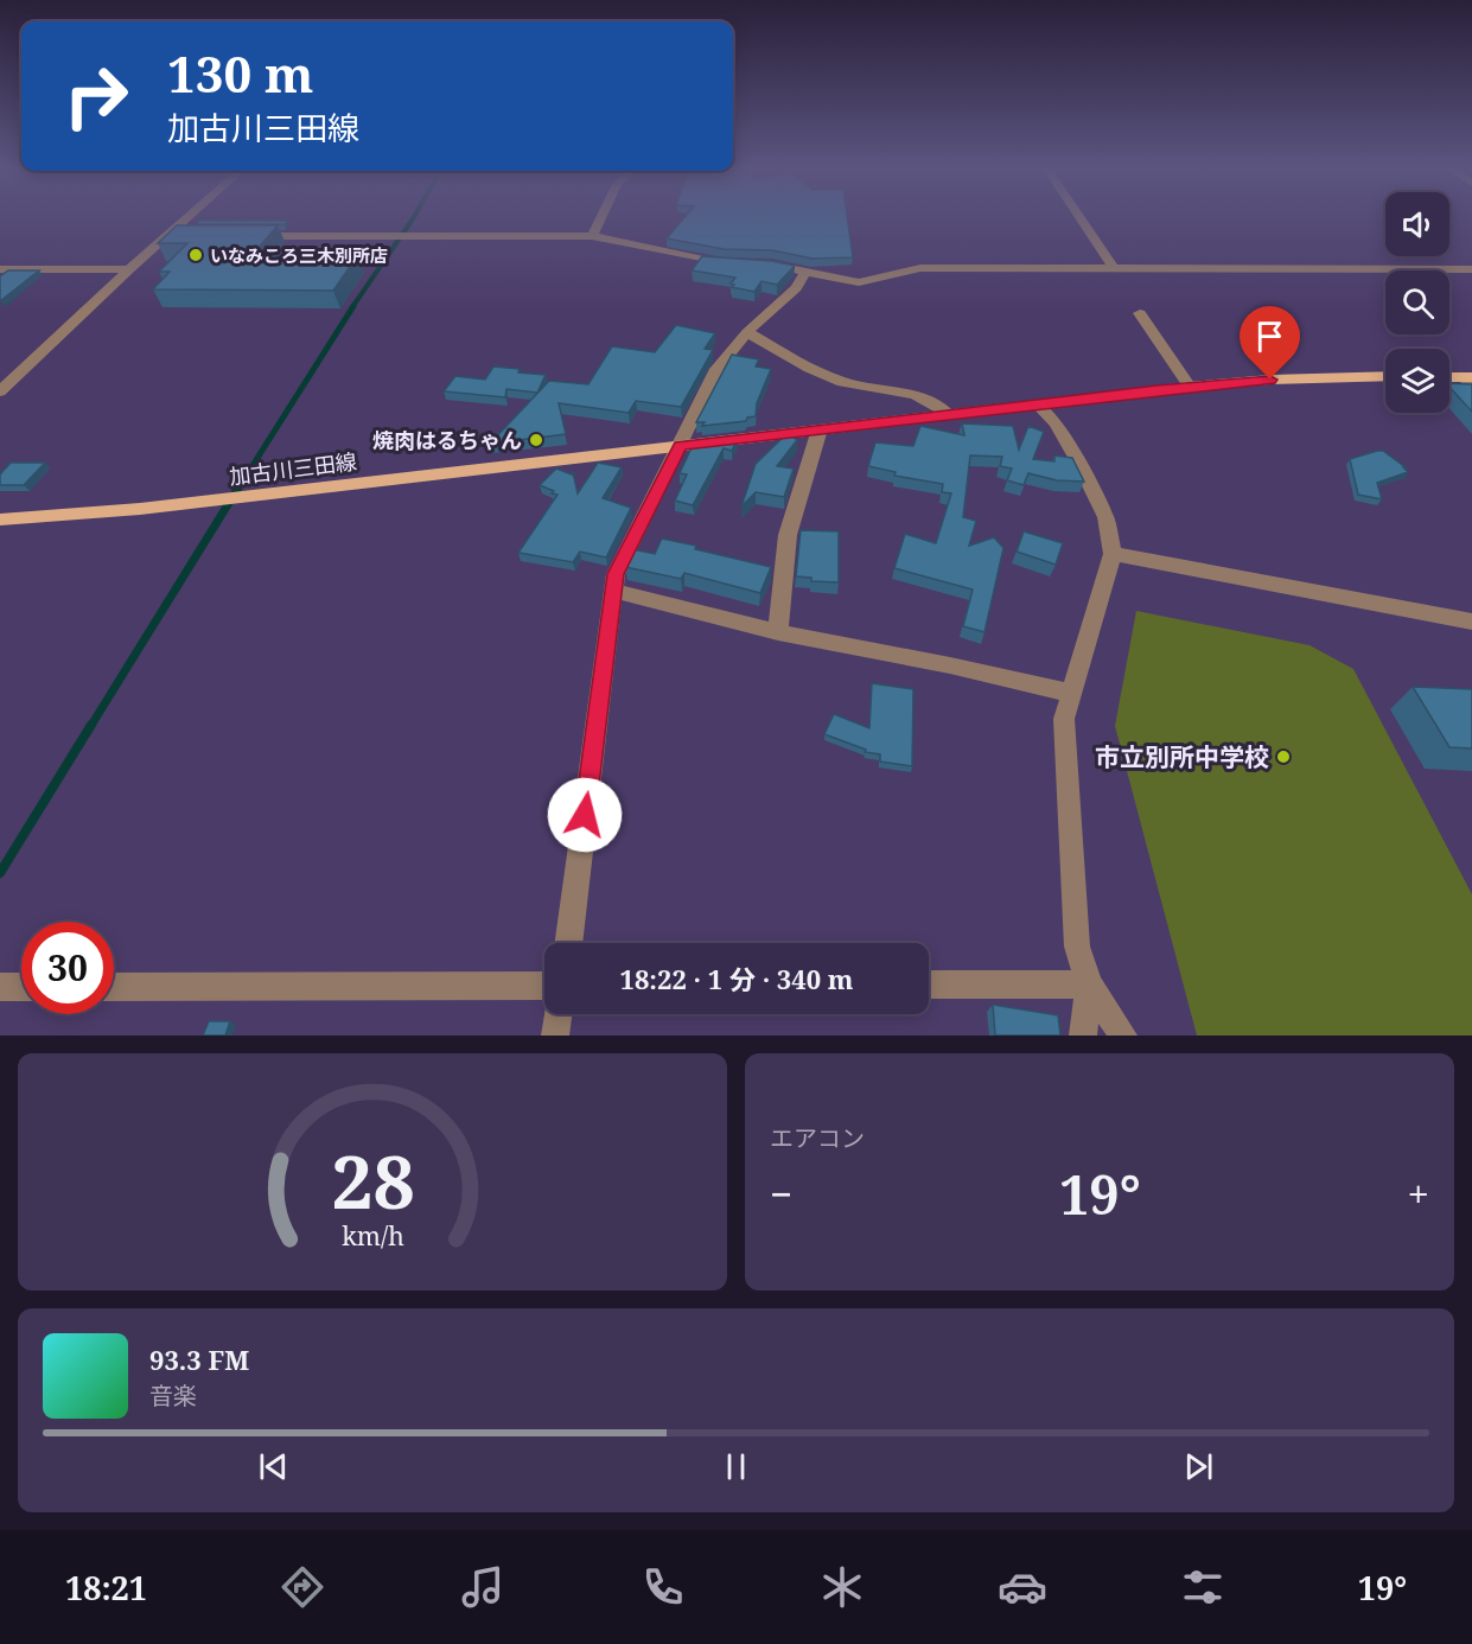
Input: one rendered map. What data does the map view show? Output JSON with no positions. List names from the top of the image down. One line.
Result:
{"streets":{"main road":["加古川三田線"]},"places":["いなみころ三木別所店","焼肉はるちゃん","市立別所中学校"],"page":{"turn":["130 m","加古川三田線"],"limit":"30","trip":"18:22 · 1 分 · 340 m","tile":"エアコン","heat":["−","19°","+"],"song":["93.3 FM","音楽"],"tabs":["18:21","19°"],"gauge":["28","km/h"]}}
